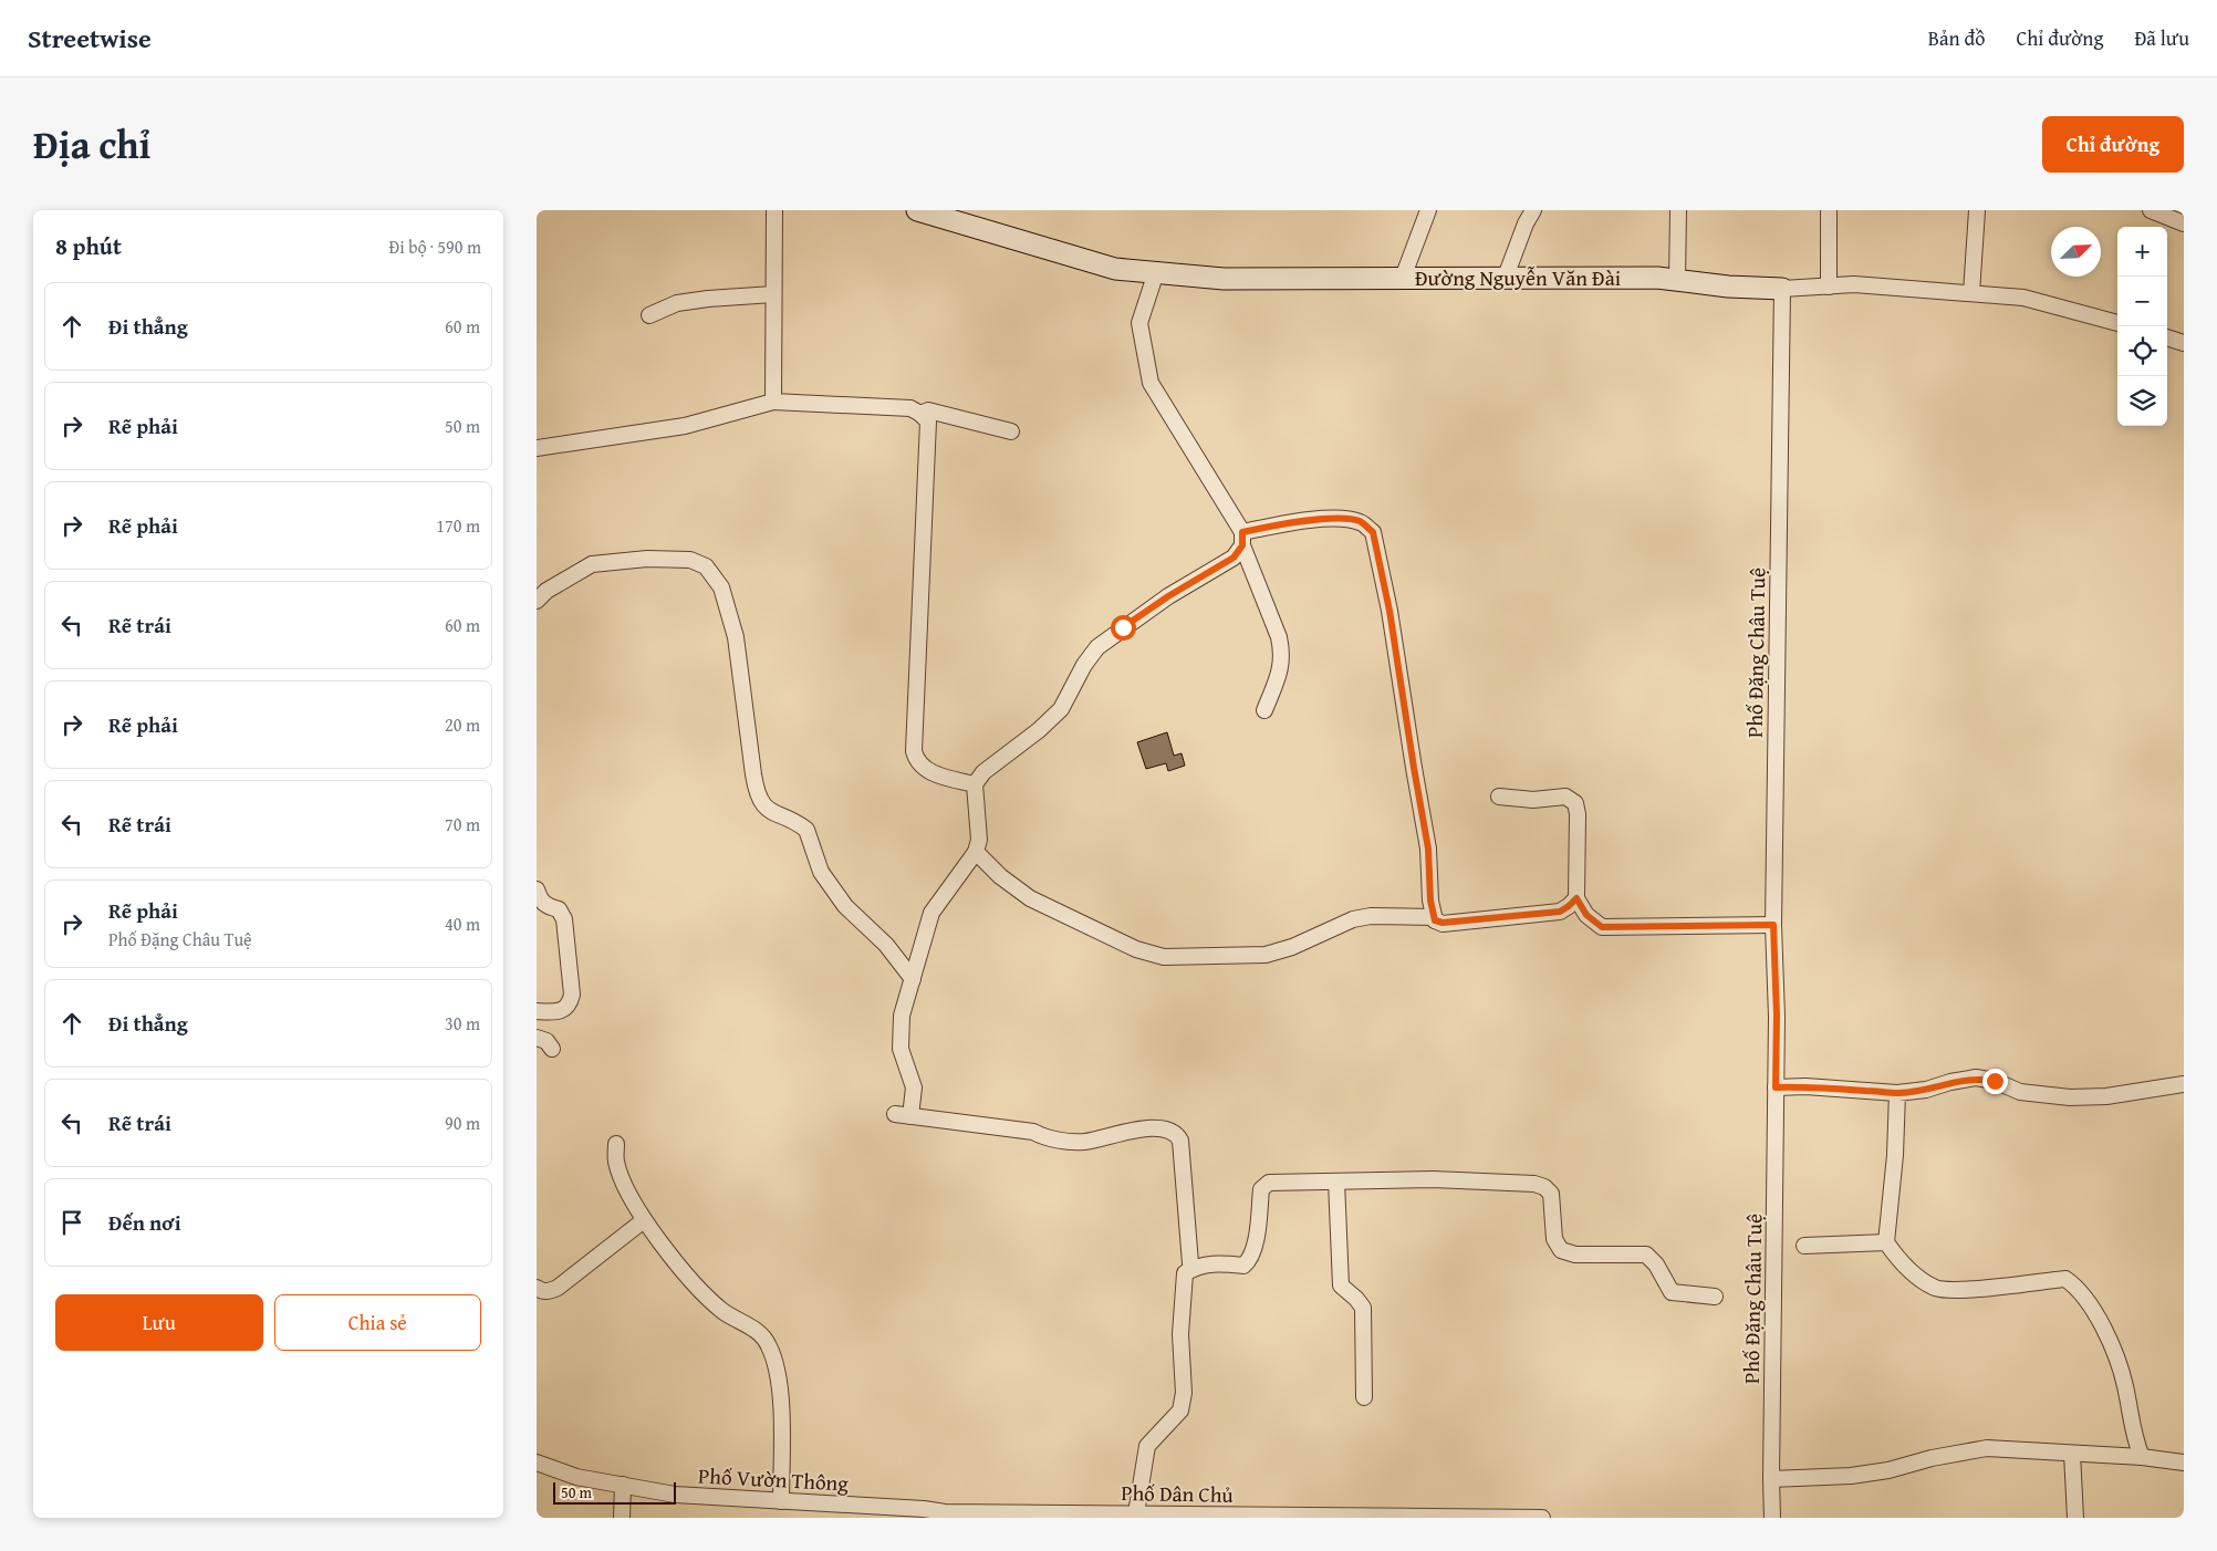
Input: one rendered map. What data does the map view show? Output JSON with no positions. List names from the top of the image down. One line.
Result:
{"streets":{"street":["Đường Nguyễn Văn Đài","Phố Đặng Châu Tuệ","Phố Vườn Thông","Phố Dân Chủ"]},"crossings":[["Đường Nguyễn Văn Đài","Phố Đặng Châu Tuệ"],["Phố Vườn Thông","Phố Dân Chủ"]],"scale_bar":"50 m","north":"top right","page":{"header":"Streetwise","nav":["Bản đồ","Chỉ đường","Đã lưu"],"title":"Địa chỉ","buttons":["Chỉ đường",["Lưu","Chia sẻ"]],"heading":["8 phút","Đi bộ · 590 m"],"map_buttons":["+","−"],"list":[["Đi thẳng","60 m"],["Rẽ phải","50 m"],["Rẽ phải","170 m"],["Rẽ trái","60 m"],["Rẽ phải","20 m"],["Rẽ trái","70 m"],["Rẽ phải","Phố Đặng Châu Tuệ","40 m"],["Đi thẳng","30 m"],["Rẽ trái","90 m"],"Đến nơi"],"scale":"50 m"}}
